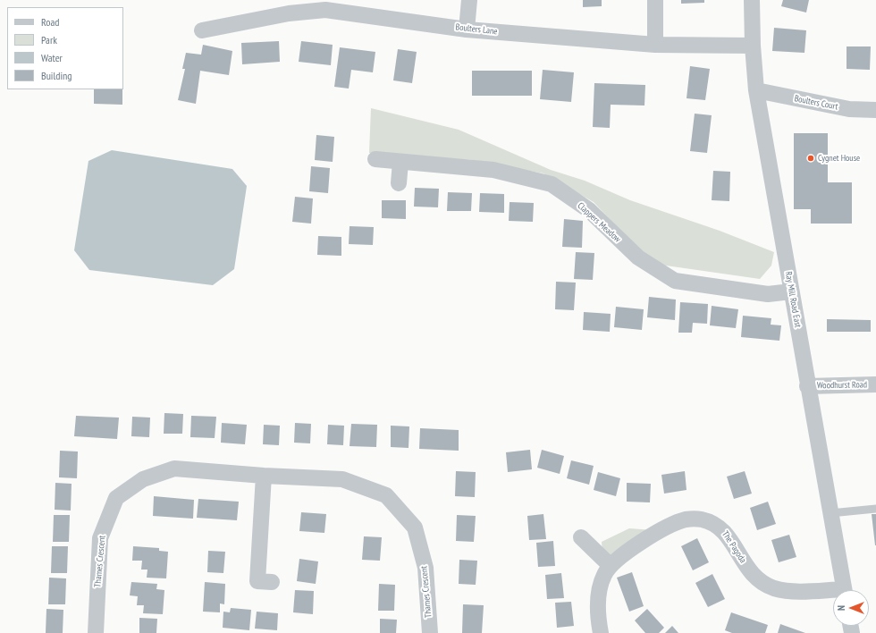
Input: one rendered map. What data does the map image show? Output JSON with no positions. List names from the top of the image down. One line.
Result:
{"streets":{"street":["Boulters Lane","Boulters Court","Clappers Meadow","Ray Mill Road East","Woodhurst Road","The Pagoda","Thames Crescent"]},"crossings":[["Boulters Lane","Ray Mill Road East"],["Boulters Court","Ray Mill Road East"],["Clappers Meadow","Ray Mill Road East"],["Ray Mill Road East","Woodhurst Road"]],"places":["Cygnet House"],"legend":["Road","Park","Water","Building"],"north":"left"}
